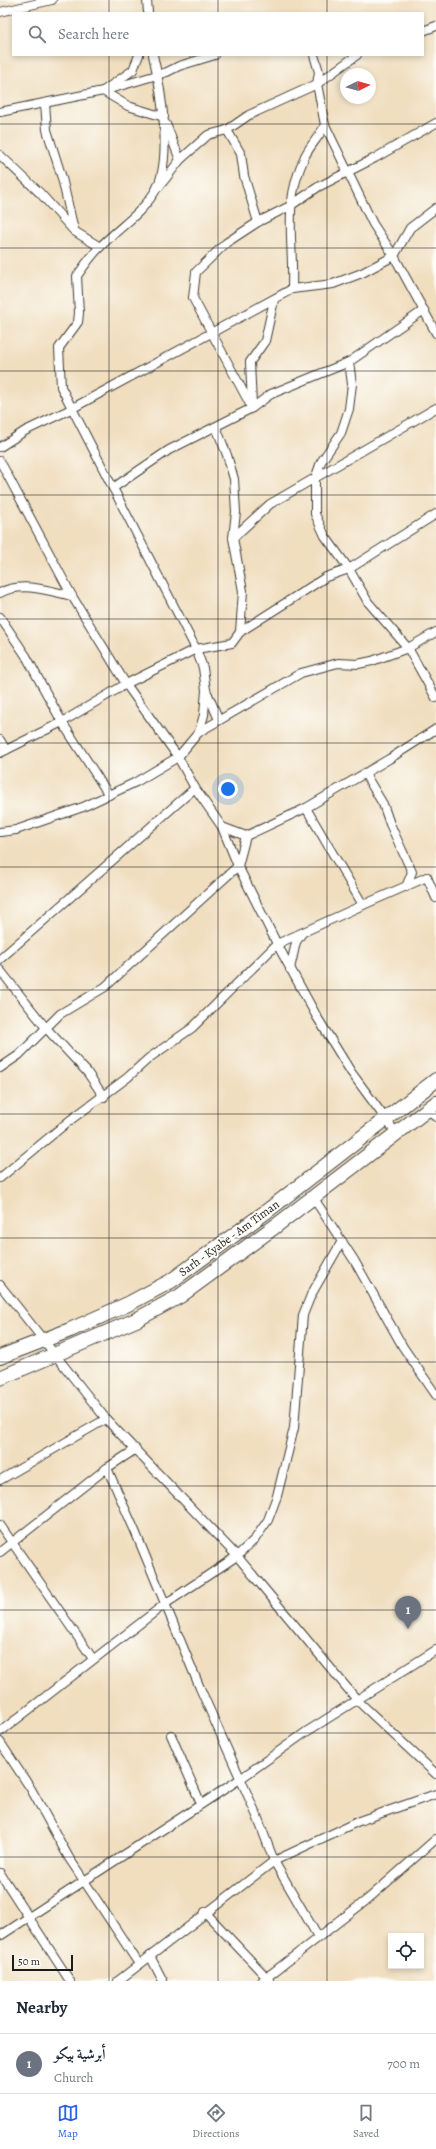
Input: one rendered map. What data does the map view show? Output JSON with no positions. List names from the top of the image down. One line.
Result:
{"streets":{"highway":["Sarh - Kyabe - Am Timan"]},"scale_bar":"50 m","north":"right","page":{"search":"Search here","pins":"1","scale":"50 m","heading":"Nearby","list":[{"mark":"1","name":"أبرشية بيكو","note":"Church","value":"700 m"}],"nav":["Map","Directions","Saved"]}}
